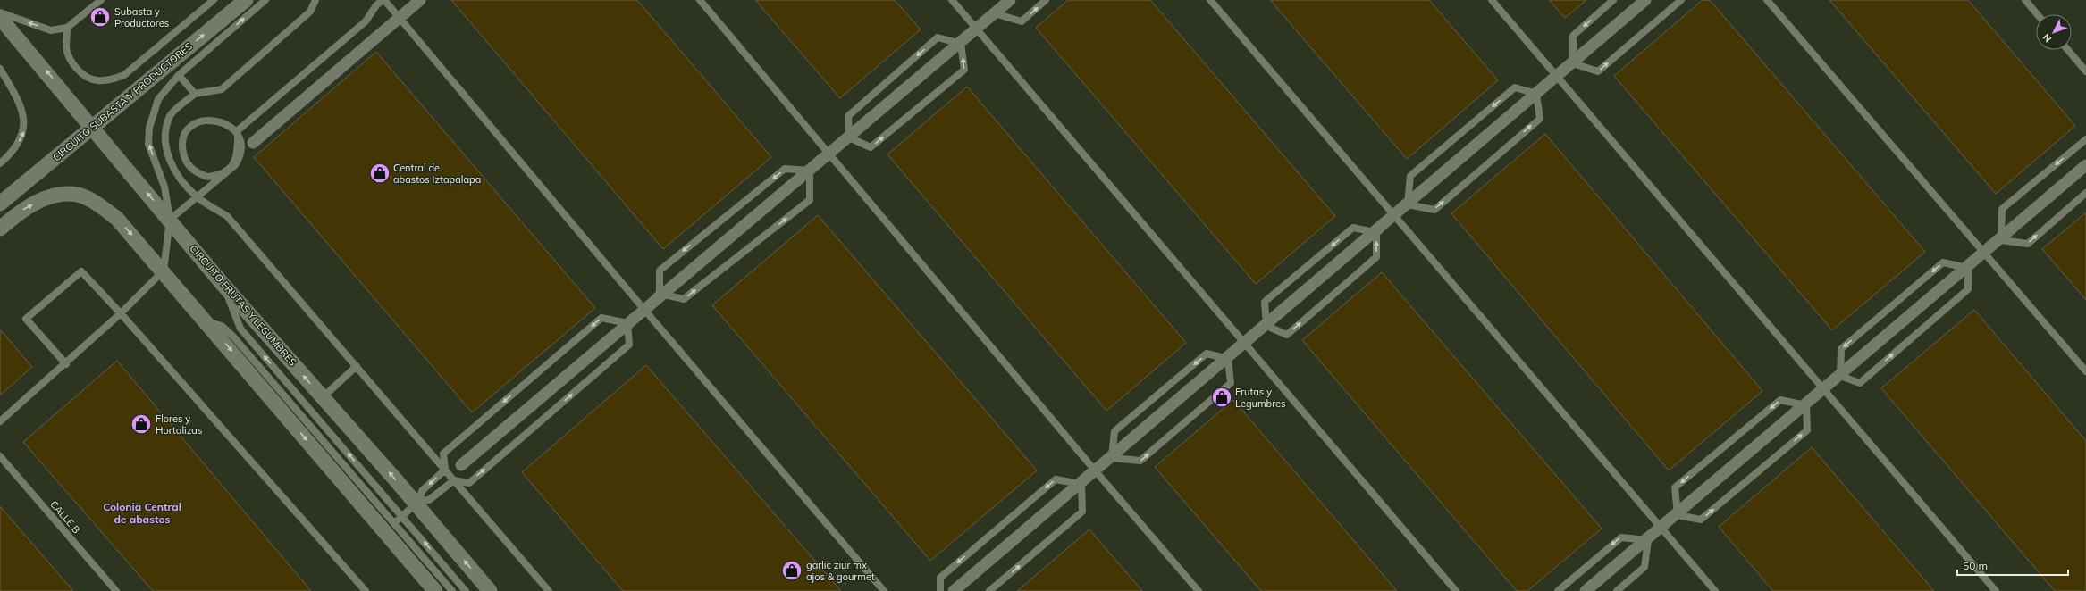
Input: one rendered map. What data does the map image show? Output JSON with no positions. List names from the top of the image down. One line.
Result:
{"streets":{"street":["CIRCUITO SUBASTA Y PRODUCTORES","CIRCUITO FRUTAS Y LEGUMBRES"],"lane":["CALLE B"]},"one_way":["CIRCUITO SUBASTA Y PRODUCTORES"],"districts":["Colonia Central de abastos"],"places":{"shop":["Subasta y Productores","Central de abastos Iztapalapa","Frutas y Legumbres","Flores y Hortalizas","garlic ziur mx ajos & gourmet"]},"scale_bar":"50 m","north":"bottom left"}
